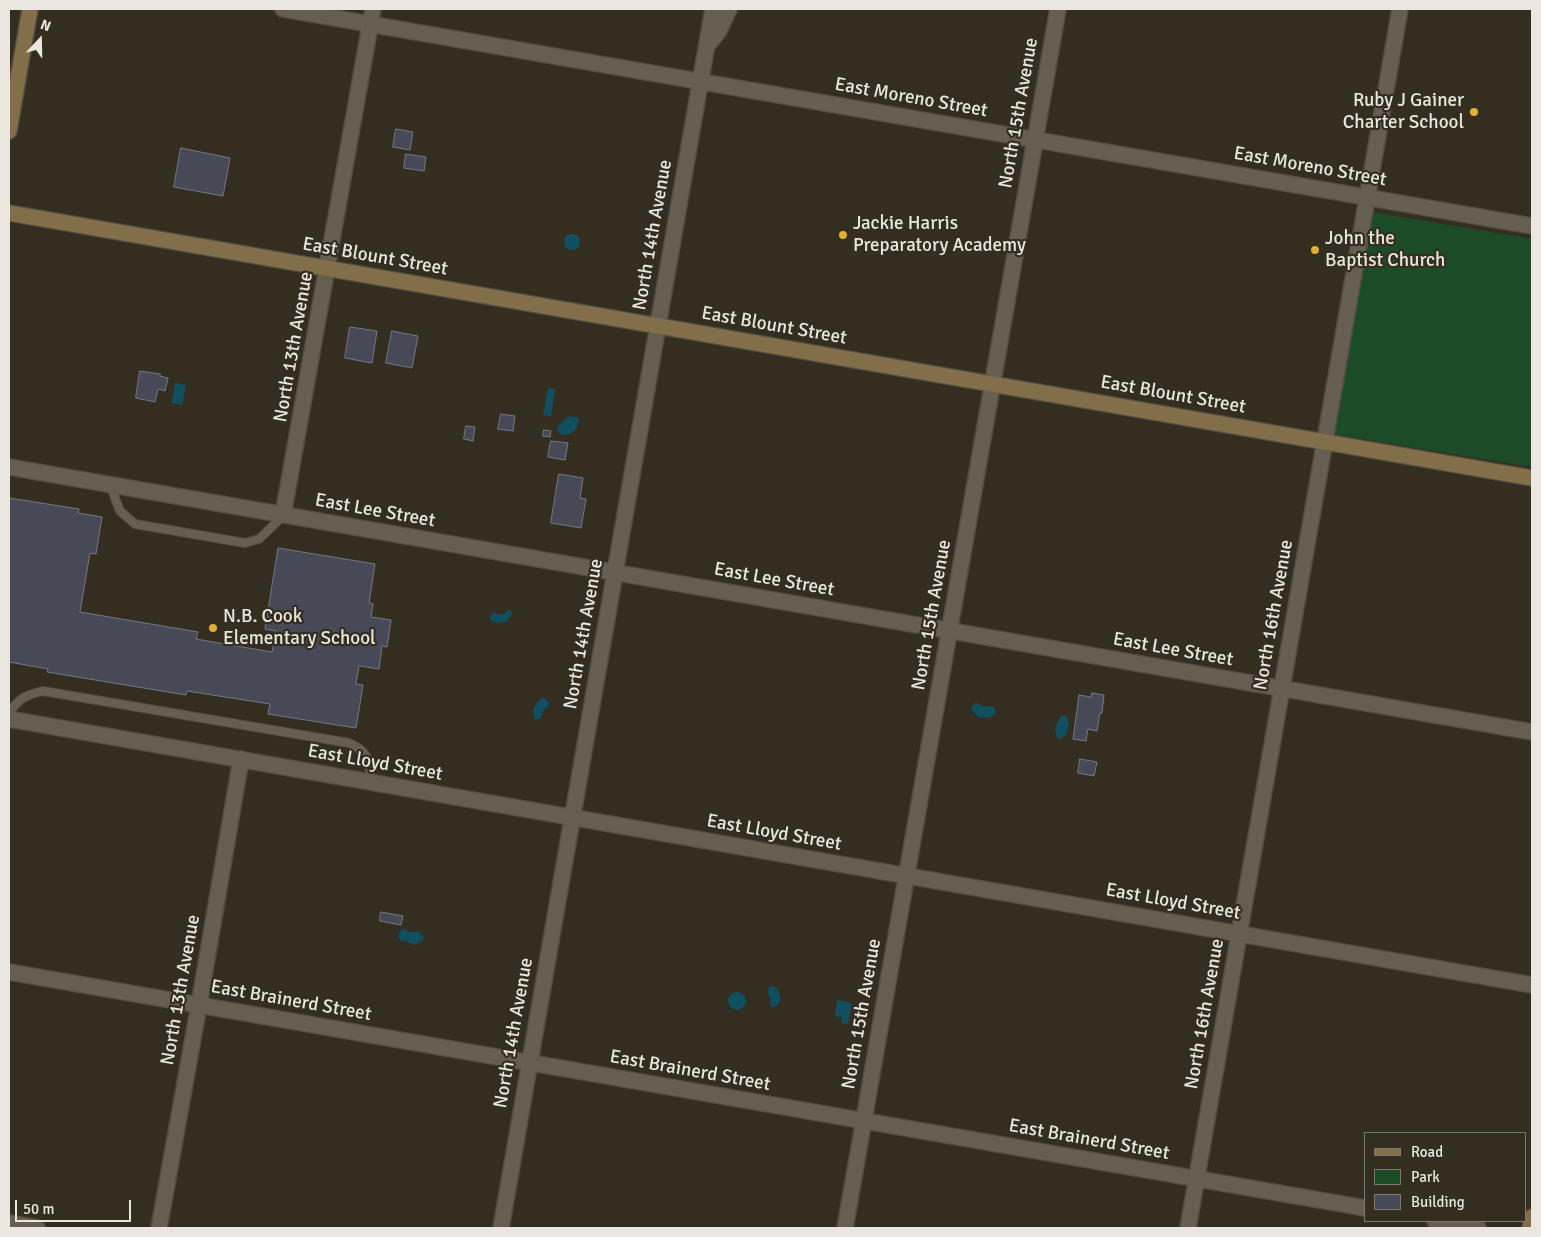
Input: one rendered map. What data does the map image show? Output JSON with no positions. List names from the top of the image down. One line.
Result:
{"streets":{"street":["East Moreno Street","North 15th Avenue","North 14th Avenue","East Blount Street","North 13th Avenue","East Lee Street","North 16th Avenue","East Lloyd Street","East Brainerd Street"]},"crossings":[["East Moreno Street","North 15th Avenue"],["East Moreno Street","North 14th Avenue"],["East Moreno Street","North 13th Avenue"],["East Moreno Street","North 16th Avenue"],["North 15th Avenue","East Blount Street"],["North 15th Avenue","East Lee Street"],["North 15th Avenue","East Lloyd Street"],["North 15th Avenue","East Brainerd Street"],["North 14th Avenue","East Blount Street"],["North 14th Avenue","East Lee Street"],["North 14th Avenue","East Lloyd Street"],["North 14th Avenue","East Brainerd Street"],["East Blount Street","North 13th Avenue"],["East Blount Street","North 16th Avenue"],["North 13th Avenue","East Lee Street"],["North 13th Avenue","East Lloyd Street"],["North 13th Avenue","East Brainerd Street"],["East Lee Street","North 16th Avenue"],["North 16th Avenue","East Lloyd Street"],["North 16th Avenue","East Brainerd Street"]],"places":["Ruby J Gainer Charter School","Jackie Harris Preparatory Academy","John the Baptist Church","N.B. Cook Elementary School"],"legend":["Road","Park","Building"],"scale_bar":"50 m","north":"top"}
